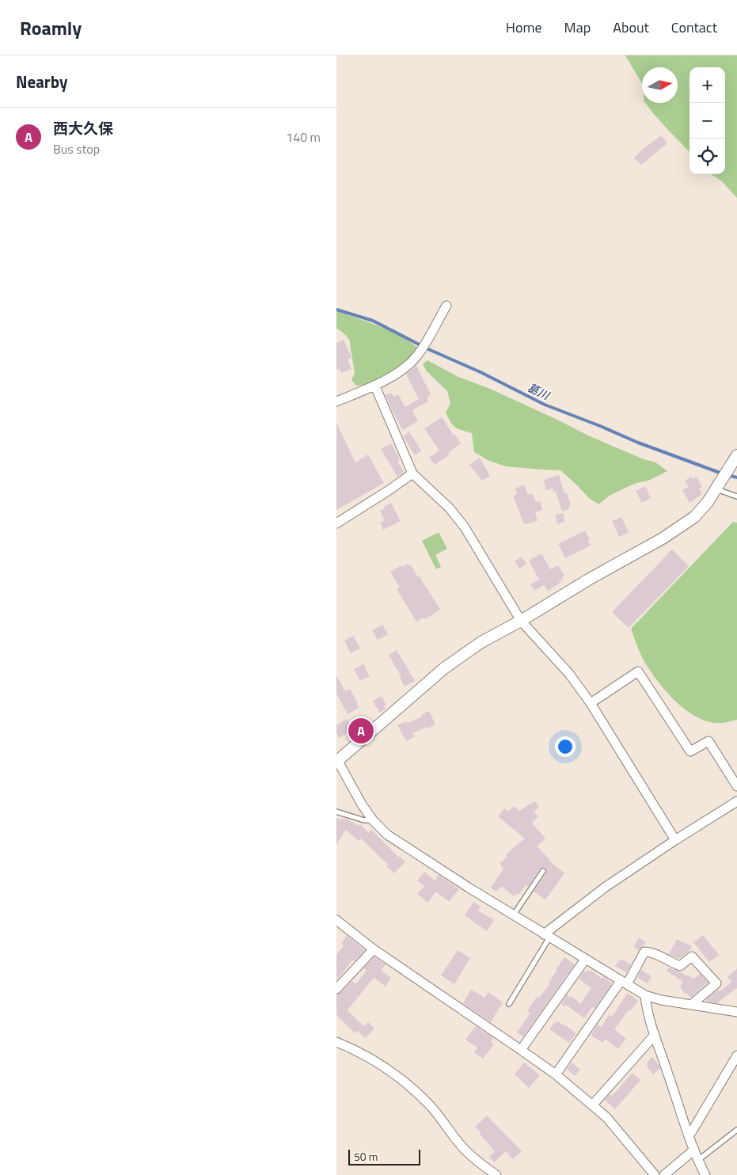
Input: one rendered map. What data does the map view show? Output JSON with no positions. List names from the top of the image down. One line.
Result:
{"water":["葛川"],"scale_bar":"50 m","north":"right","page":{"header":"Roamly","nav":["Home","Map","About","Contact"],"heading":"Nearby","map_buttons":["+","−"],"list":[{"mark":"A","name":"西大久保","note":"Bus stop","value":"140 m"}],"pins":"A","scale":"50 m"}}
